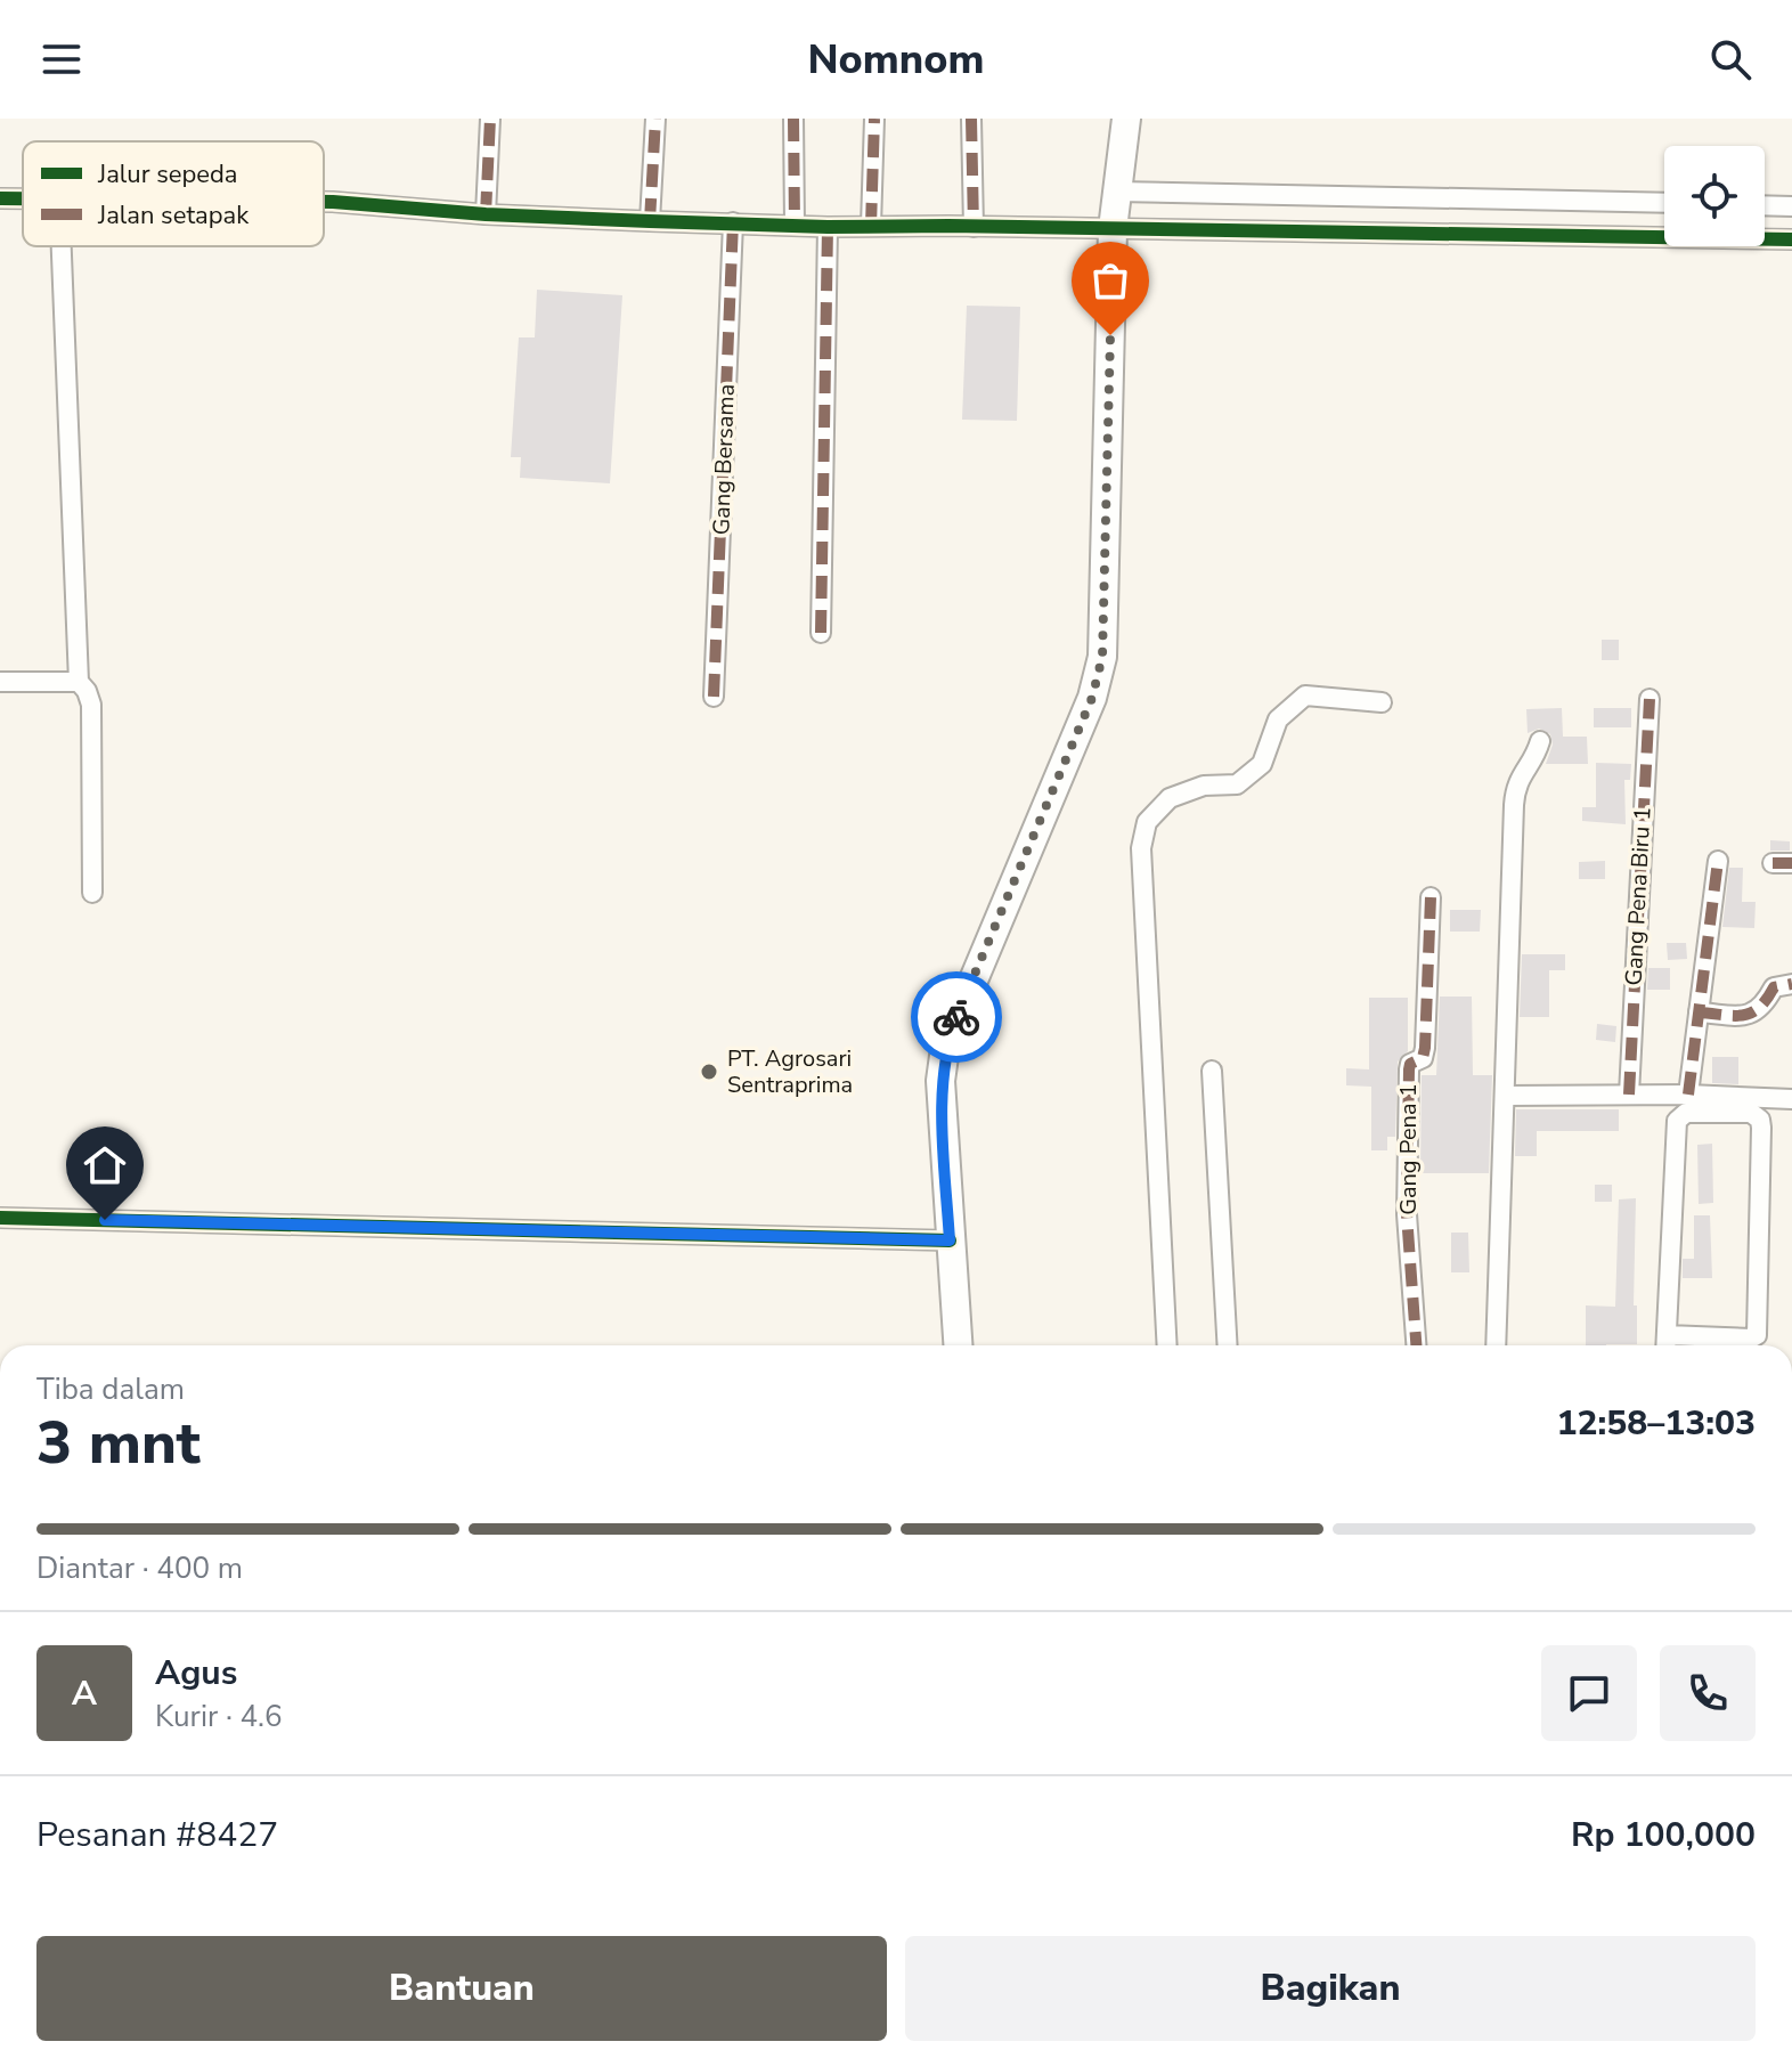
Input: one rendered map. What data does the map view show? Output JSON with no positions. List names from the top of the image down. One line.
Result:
{"streets":{"street":["Gang Bersama","Gang Pena Biru 1","Gang Pena 1"]},"places":["PT. Agrosari Sentraprima"],"legend":["Jalur sepeda","Jalan setapak"],"page":{"header":"Nomnom","heading":["3 mnt","Tiba dalam","12:58–13:03"],"panel":["Agus","Kurir · 4.6","Pesanan #8427","Rp 100,000"],"bar":"Diantar · 400 m","round":"A","buttons":["Bantuan","Bagikan"]}}
